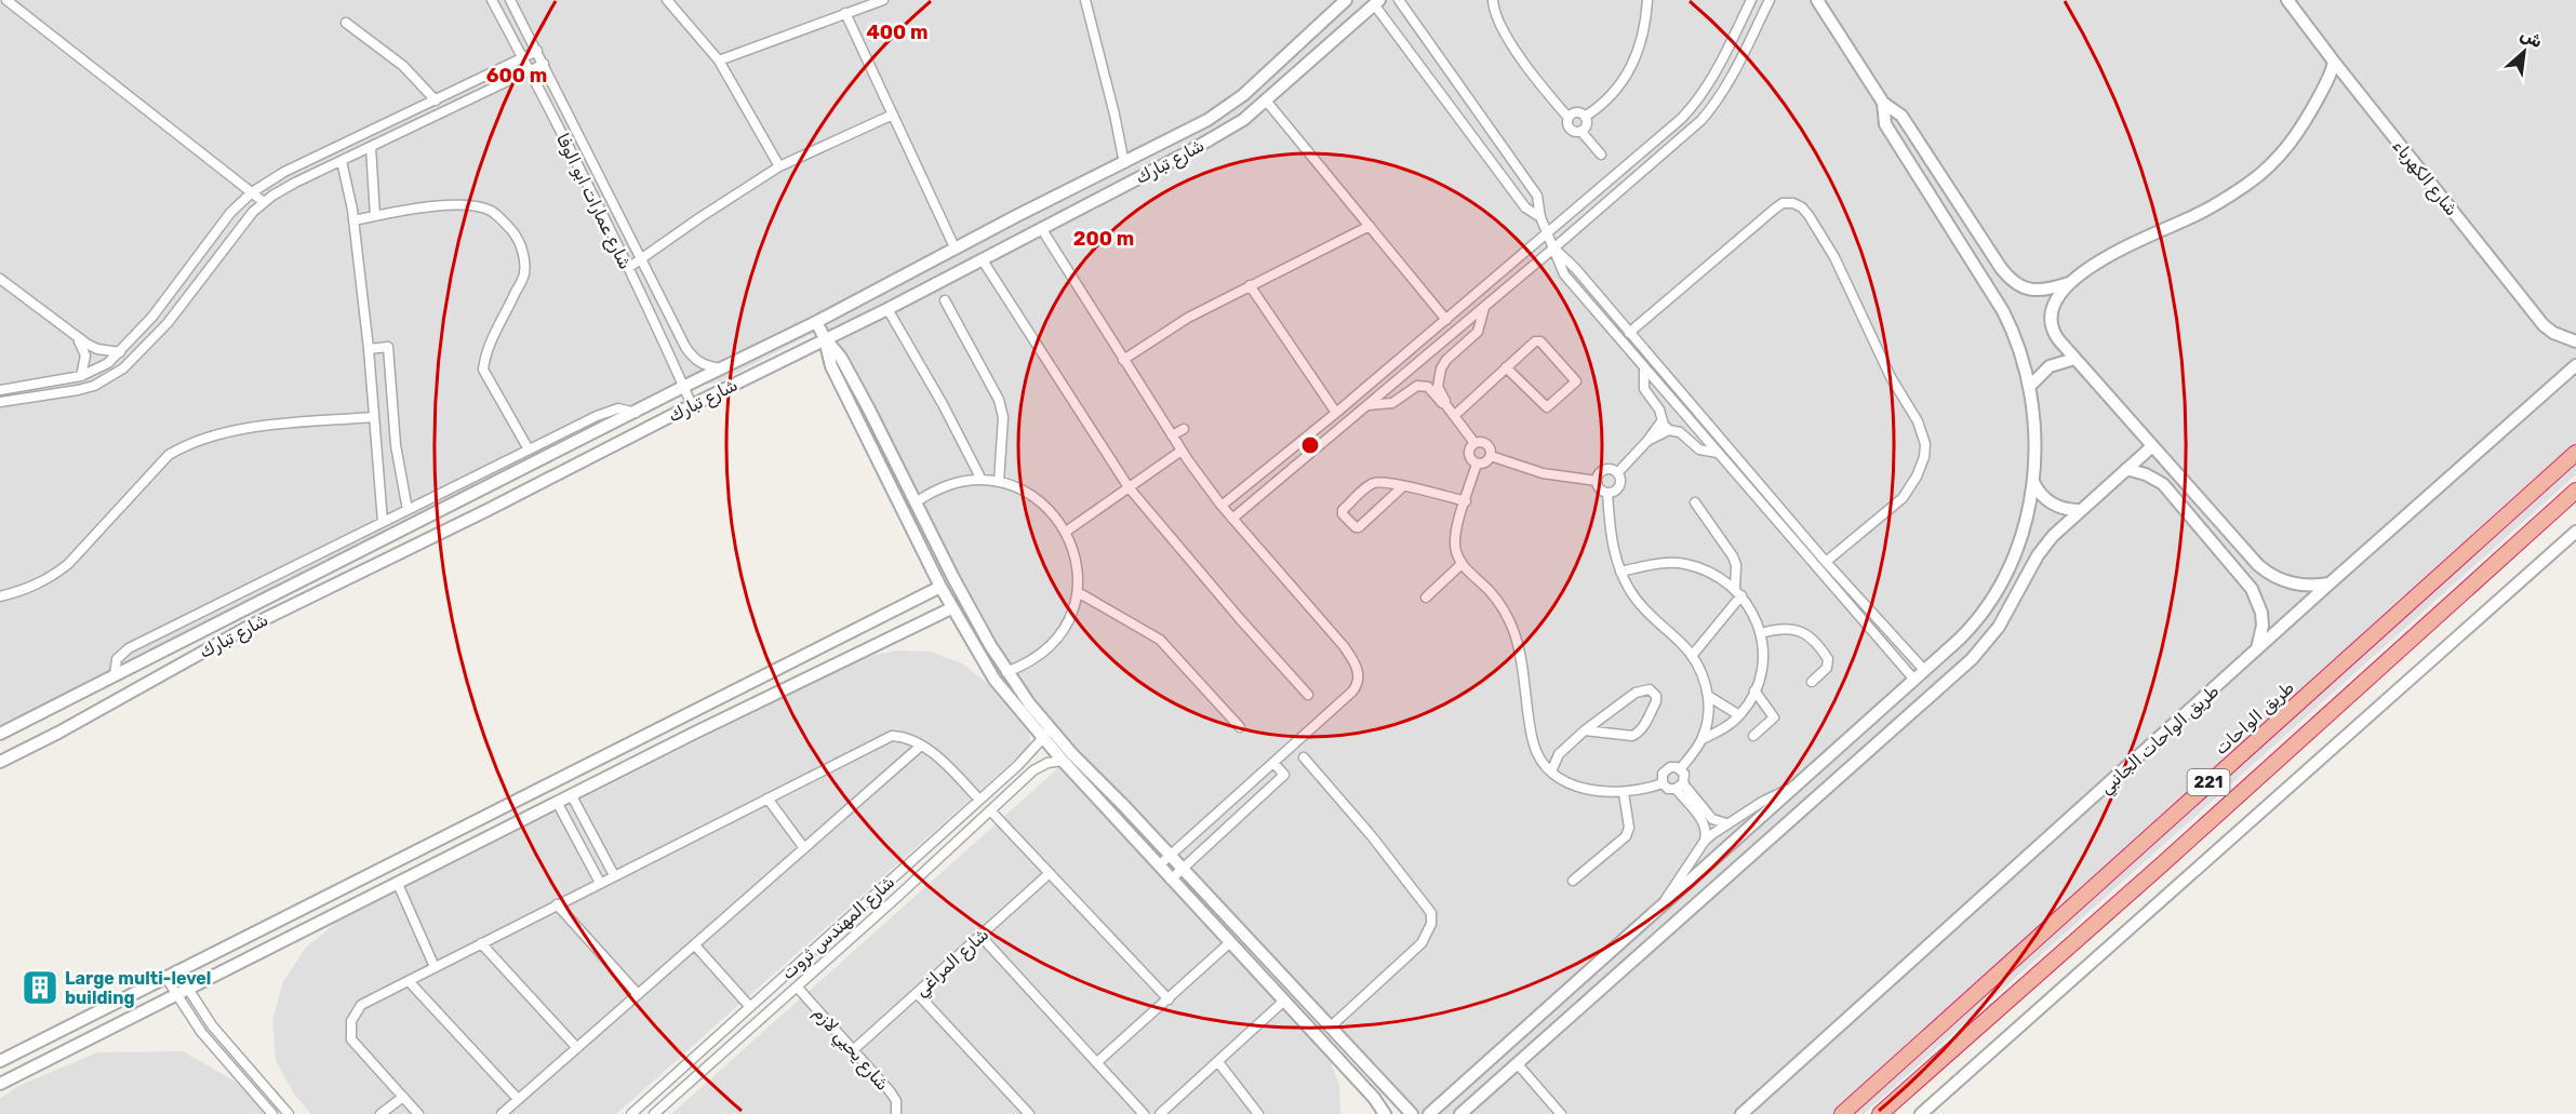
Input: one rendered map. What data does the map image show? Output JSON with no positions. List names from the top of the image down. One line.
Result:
{"streets":{"highway":["طريق الواحات","221"],"street":["شارع تبارك","شارع الكهرباء","شارع عمارات ابو الوفا","طريق الواحات الجانبي","شارع المهندس ثروت","شارع المراغي","شارع يحيي لازم"]},"crossings":[["شارع تبارك","شارع عمارات ابو الوفا"],["شارع المهندس ثروت","شارع يحيي لازم"],["شارع المراغي","شارع يحيي لازم"]],"places":{"building":["Large multi-level building"]},"north":"top right","rings":["400 m","600 m","200 m"]}
